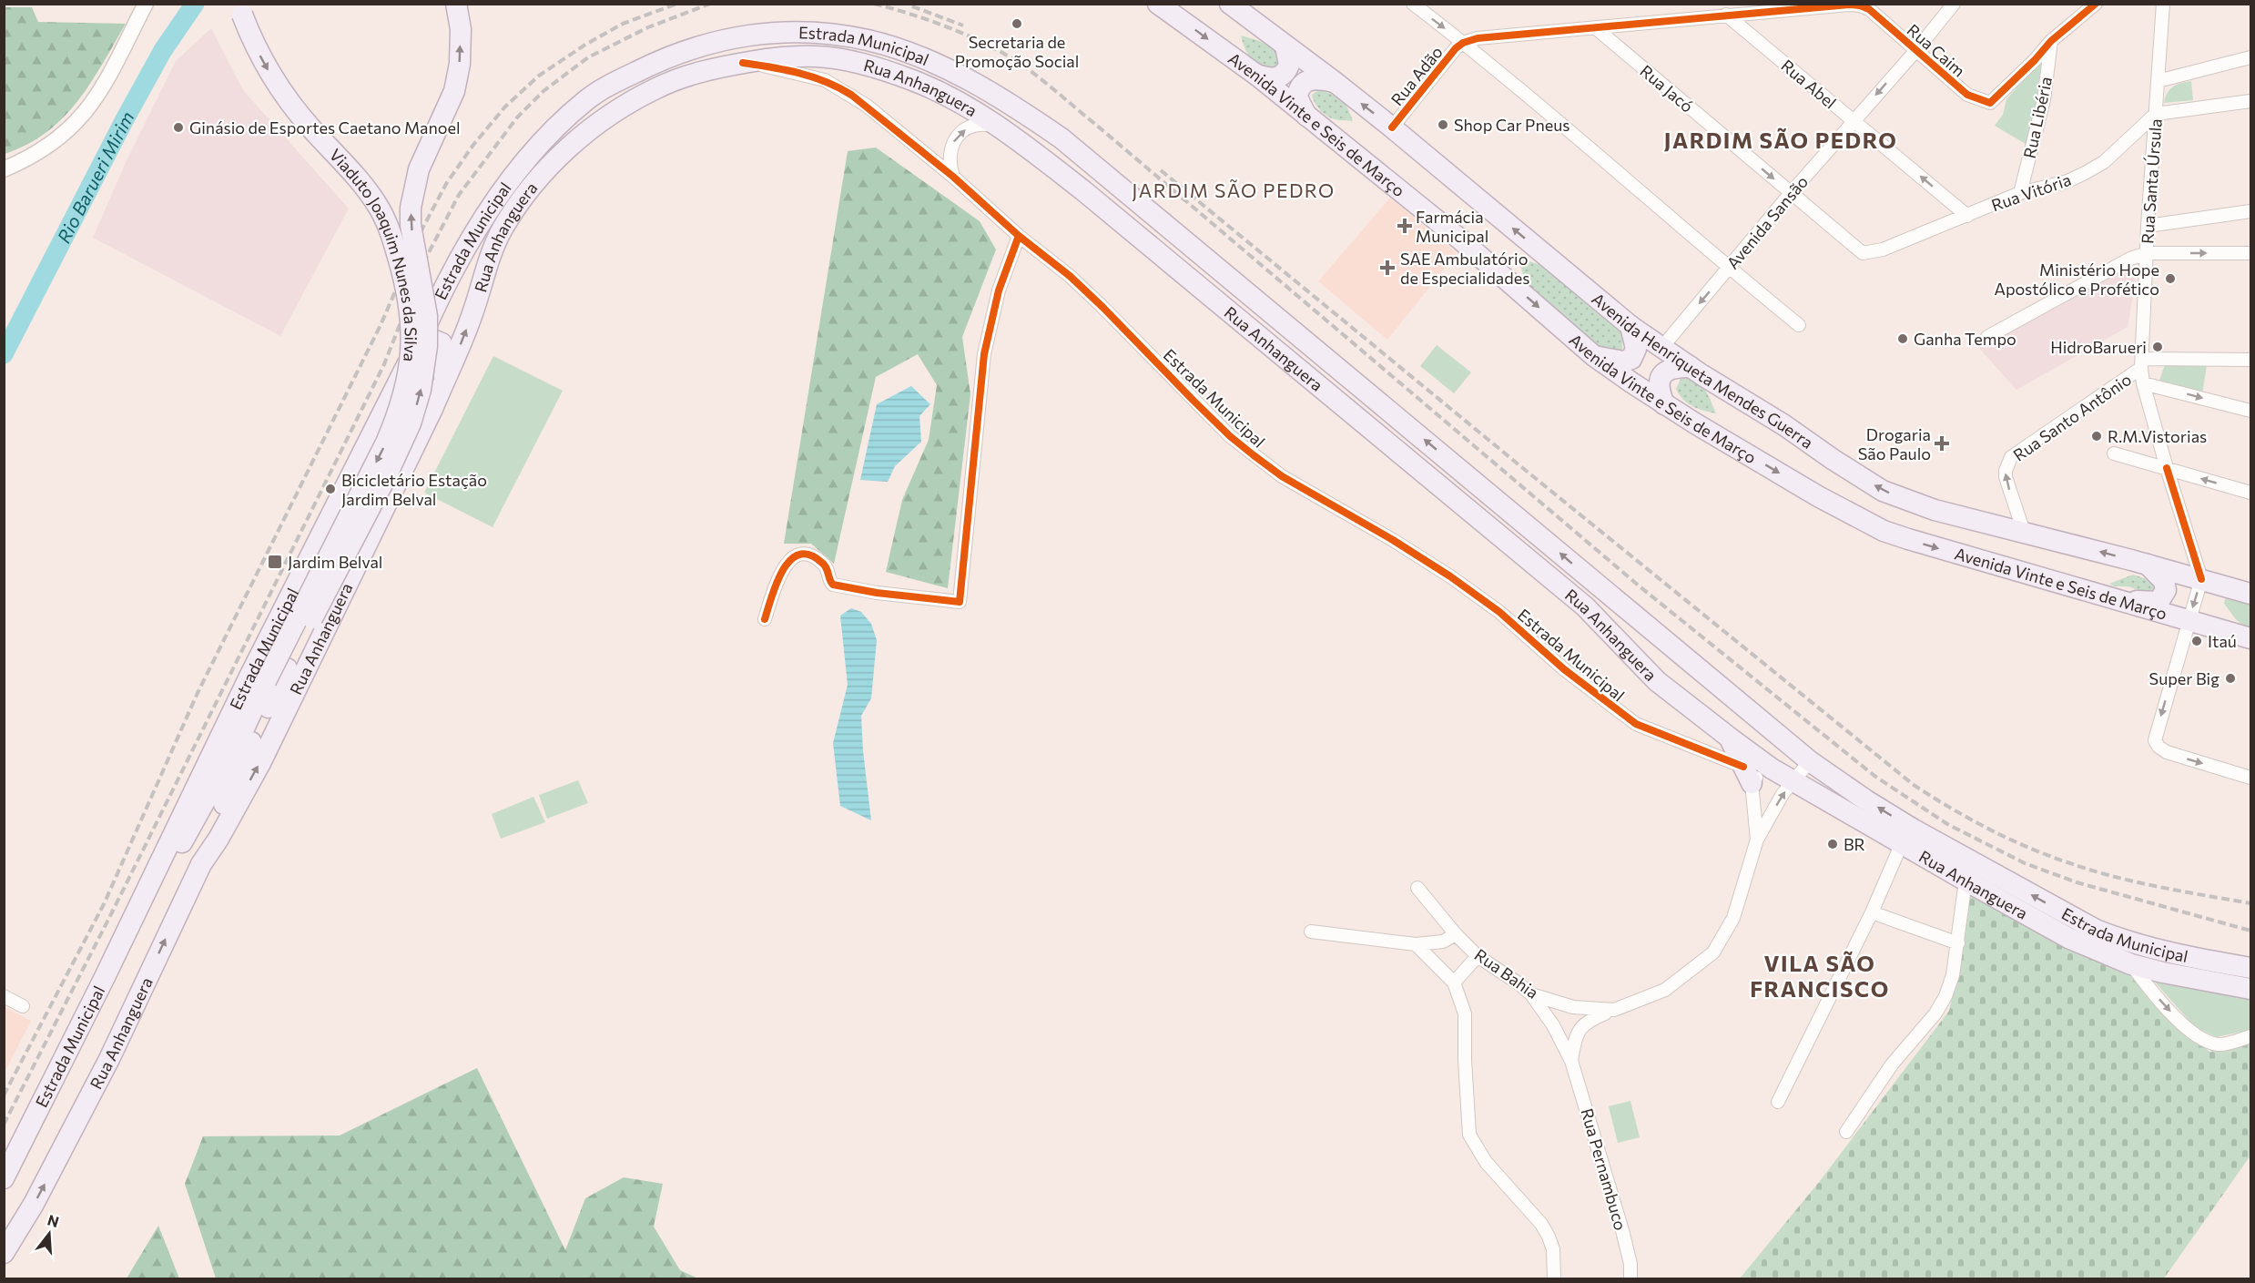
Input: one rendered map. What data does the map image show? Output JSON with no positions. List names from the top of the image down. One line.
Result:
{"streets":{"main road":["Estrada Municipal","Rua Anhanguera","Avenida Vinte e Seis de Março","Viaduto Joaquim Nunes da Silva","Avenida Henriqueta Mendes Guerra"],"street":["Rua Caim","Rua Adão","Rua Abel","Rua Jacó","Rua Libéria","Rua Santa Úrsula","Rua Vitória","Avenida Sansão","Rua Santo Antônio","Rua Bahia","Rua Pernambuco"]},"crossings":[["Estrada Municipal","Rua Anhanguera"],["Estrada Municipal","Viaduto Joaquim Nunes da Silva"],["Rua Caim","Rua Adão"],["Rua Caim","Rua Abel"],["Rua Caim","Rua Jacó"],["Rua Caim","Rua Libéria"],["Rua Caim","Avenida Sansão"],["Rua Adão","Avenida Henriqueta Mendes Guerra"],["Rua Abel","Rua Vitória"],["Rua Abel","Avenida Sansão"],["Rua Jacó","Rua Vitória"],["Rua Jacó","Avenida Sansão"],["Rua Anhanguera","Viaduto Joaquim Nunes da Silva"],["Rua Libéria","Rua Vitória"],["Rua Santa Úrsula","Rua Vitória"],["Rua Santa Úrsula","Avenida Henriqueta Mendes Guerra"],["Rua Santa Úrsula","Rua Santo Antônio"],["Avenida Sansão","Avenida Henriqueta Mendes Guerra"],["Avenida Henriqueta Mendes Guerra","Rua Santo Antônio"],["Rua Bahia","Rua Pernambuco"]],"one_way":["Rua Abel","Rua Anhanguera","Avenida Vinte e Seis de Março","Avenida Sansão","Avenida Henriqueta Mendes Guerra","Rua Santo Antônio"],"districts":["JARDIM SÃO PEDRO","JARDIM SÃO PEDRO","VILA SÃO FRANCISCO"],"water":["Rio Barueri Mirim"],"places":{"other":["Secretaria de Promoção Social","Shop Car Pneus","Ginásio de Esportes Caetano Manoel","Ministério Hope Apostólico e Profético","Ganha Tempo","HidroBarueri","R.M.Vistorias","Bicicletário Estação Jardim Belval","Itaú","Super Big","BR"],"health":["Farmácia Municipal","SAE Ambulatório de Especialidades","Drogaria São Paulo"],"transit":["Jardim Belval"]},"north":"top"}
